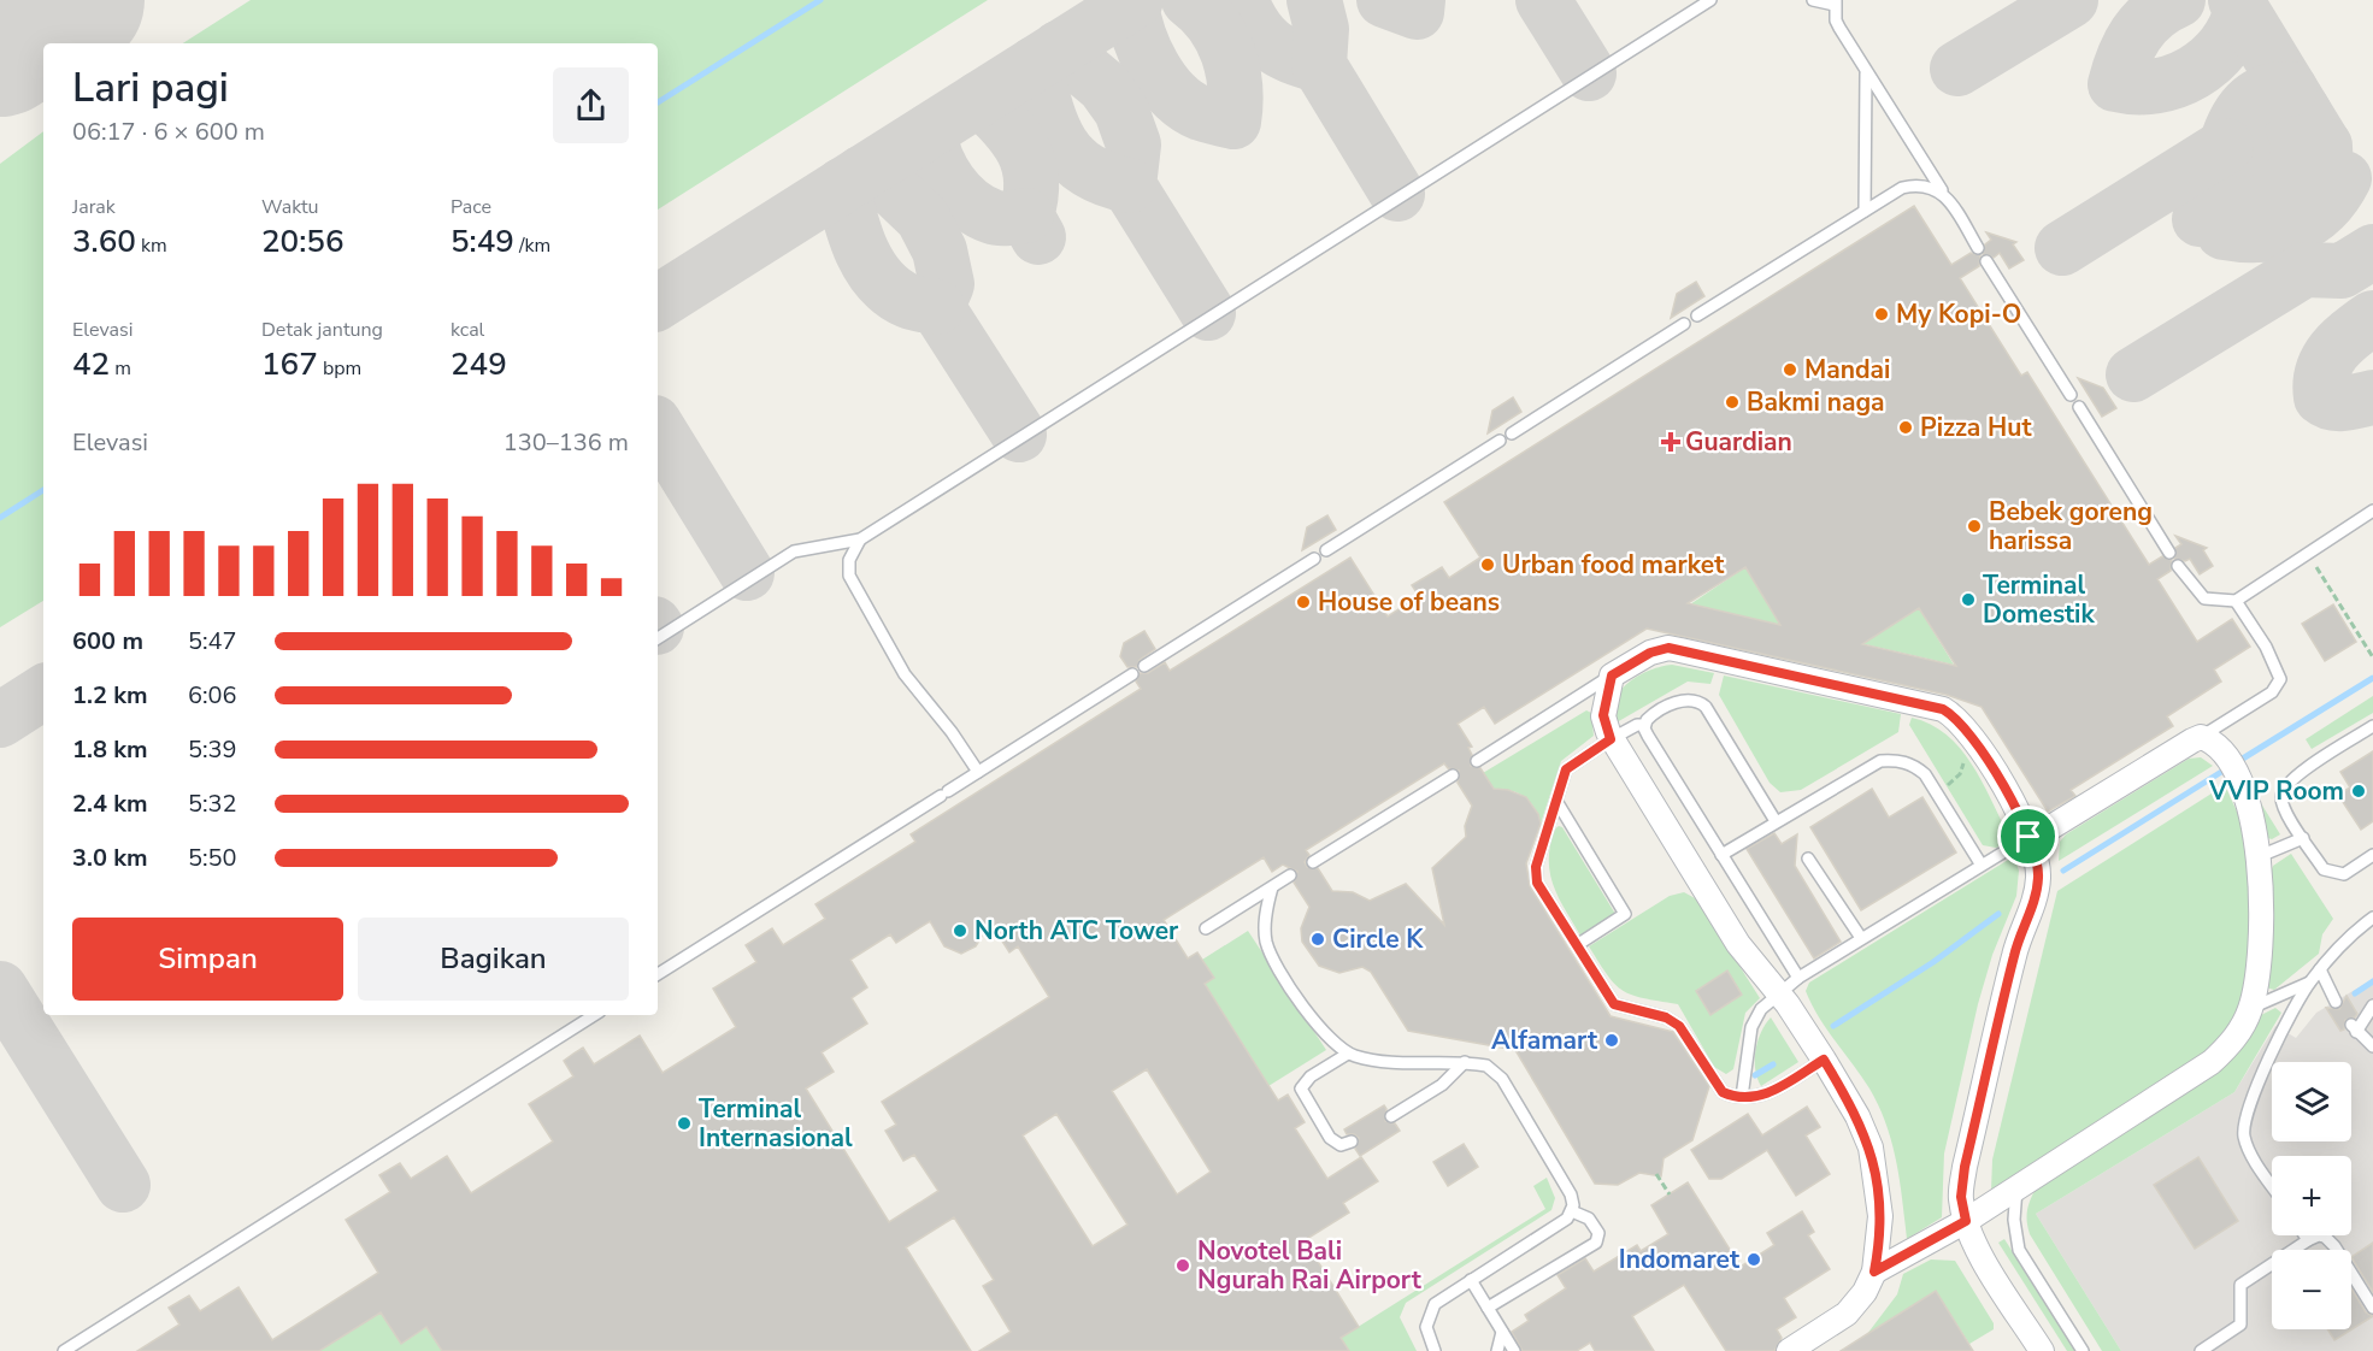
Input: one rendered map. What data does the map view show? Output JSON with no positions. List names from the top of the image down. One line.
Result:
{"places":{"other":["My Kopi-O","Mandai","Bakmi naga","Pizza Hut","Bebek goreng harissa","Urban food market","Terminal Domestik","House of beans","VVIP Room","North ATC Tower","Circle K","Alfamart","Terminal Internasional","Indomaret","Novotel Bali Ngurah Rai Airport"],"health":["Guardian"]},"page":{"heading":["Lari pagi","06:17 · 6 × 600 m"],"stats":[["Jarak","3.60 km"],["Waktu","20:56"],["Pace","5:49 /km"],["Elevasi","42 m"],["Detak jantung","167 bpm"],["kcal","249"]],"chart":["Elevasi","130–136 m"],"list":[{"name":"600 m","note":"5:47"},{"name":"1.2 km","note":"6:06"},{"name":"1.8 km","note":"5:39"},{"name":"2.4 km","note":"5:32"},{"name":"3.0 km","note":"5:50"}],"buttons":["Simpan","Bagikan"],"map_buttons":["+","−"]}}
